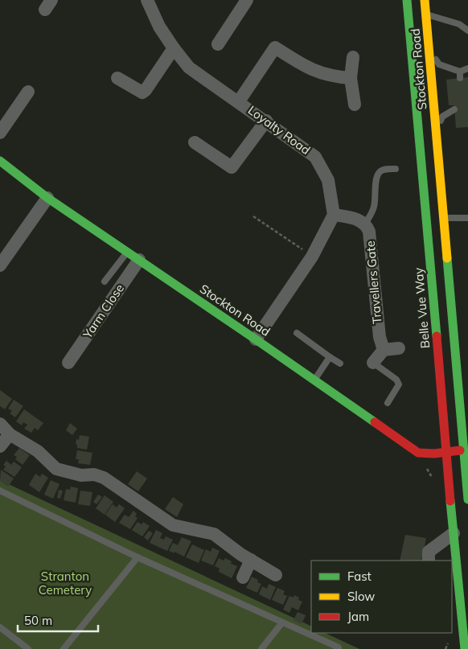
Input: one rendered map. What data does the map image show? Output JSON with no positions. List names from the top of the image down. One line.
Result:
{"streets":{"main road":["Stockton Road","Belle Vue Way"],"street":["Loyalty Road","Travellers Gate","Yarm Close"]},"crossings":[["Stockton Road","Belle Vue Way"],["Stockton Road","Yarm Close"],["Loyalty Road","Travellers Gate"]],"parks":["Stranton Cemetery"],"legend":["Fast","Slow","Jam"],"scale_bar":"50 m"}
